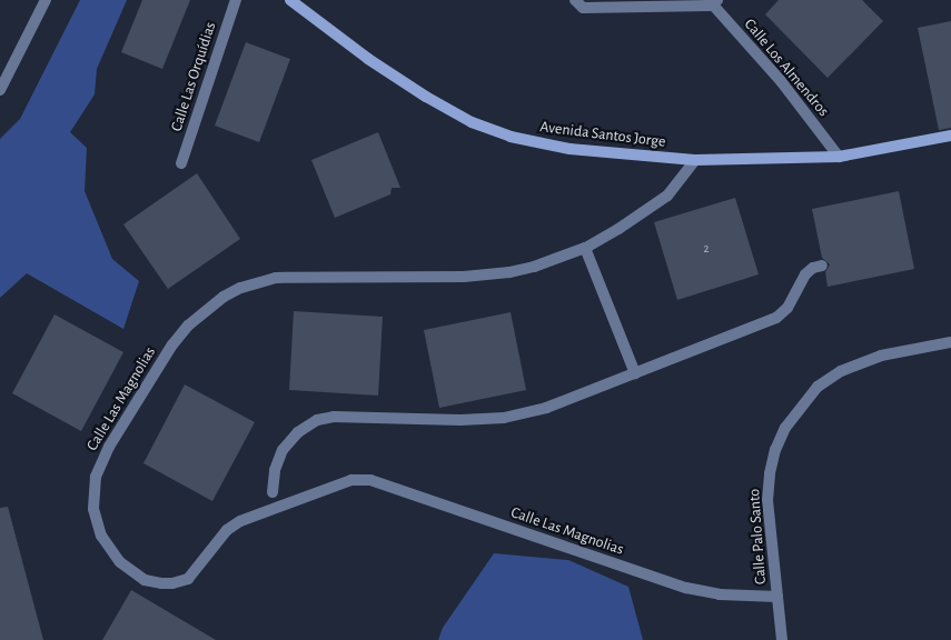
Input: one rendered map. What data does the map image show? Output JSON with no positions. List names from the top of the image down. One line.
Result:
{"streets":{"main road":["Avenida Santos Jorge"],"street":["Calle Los Almendros","Calle Las Orquídias","Calle Las Magnolias","Calle Palo Santo"]},"crossings":[["Calle Los Almendros","Avenida Santos Jorge"],["Avenida Santos Jorge","Calle Las Magnolias"],["Calle Las Magnolias","Calle Palo Santo"]],"house_numbers":["2"]}
